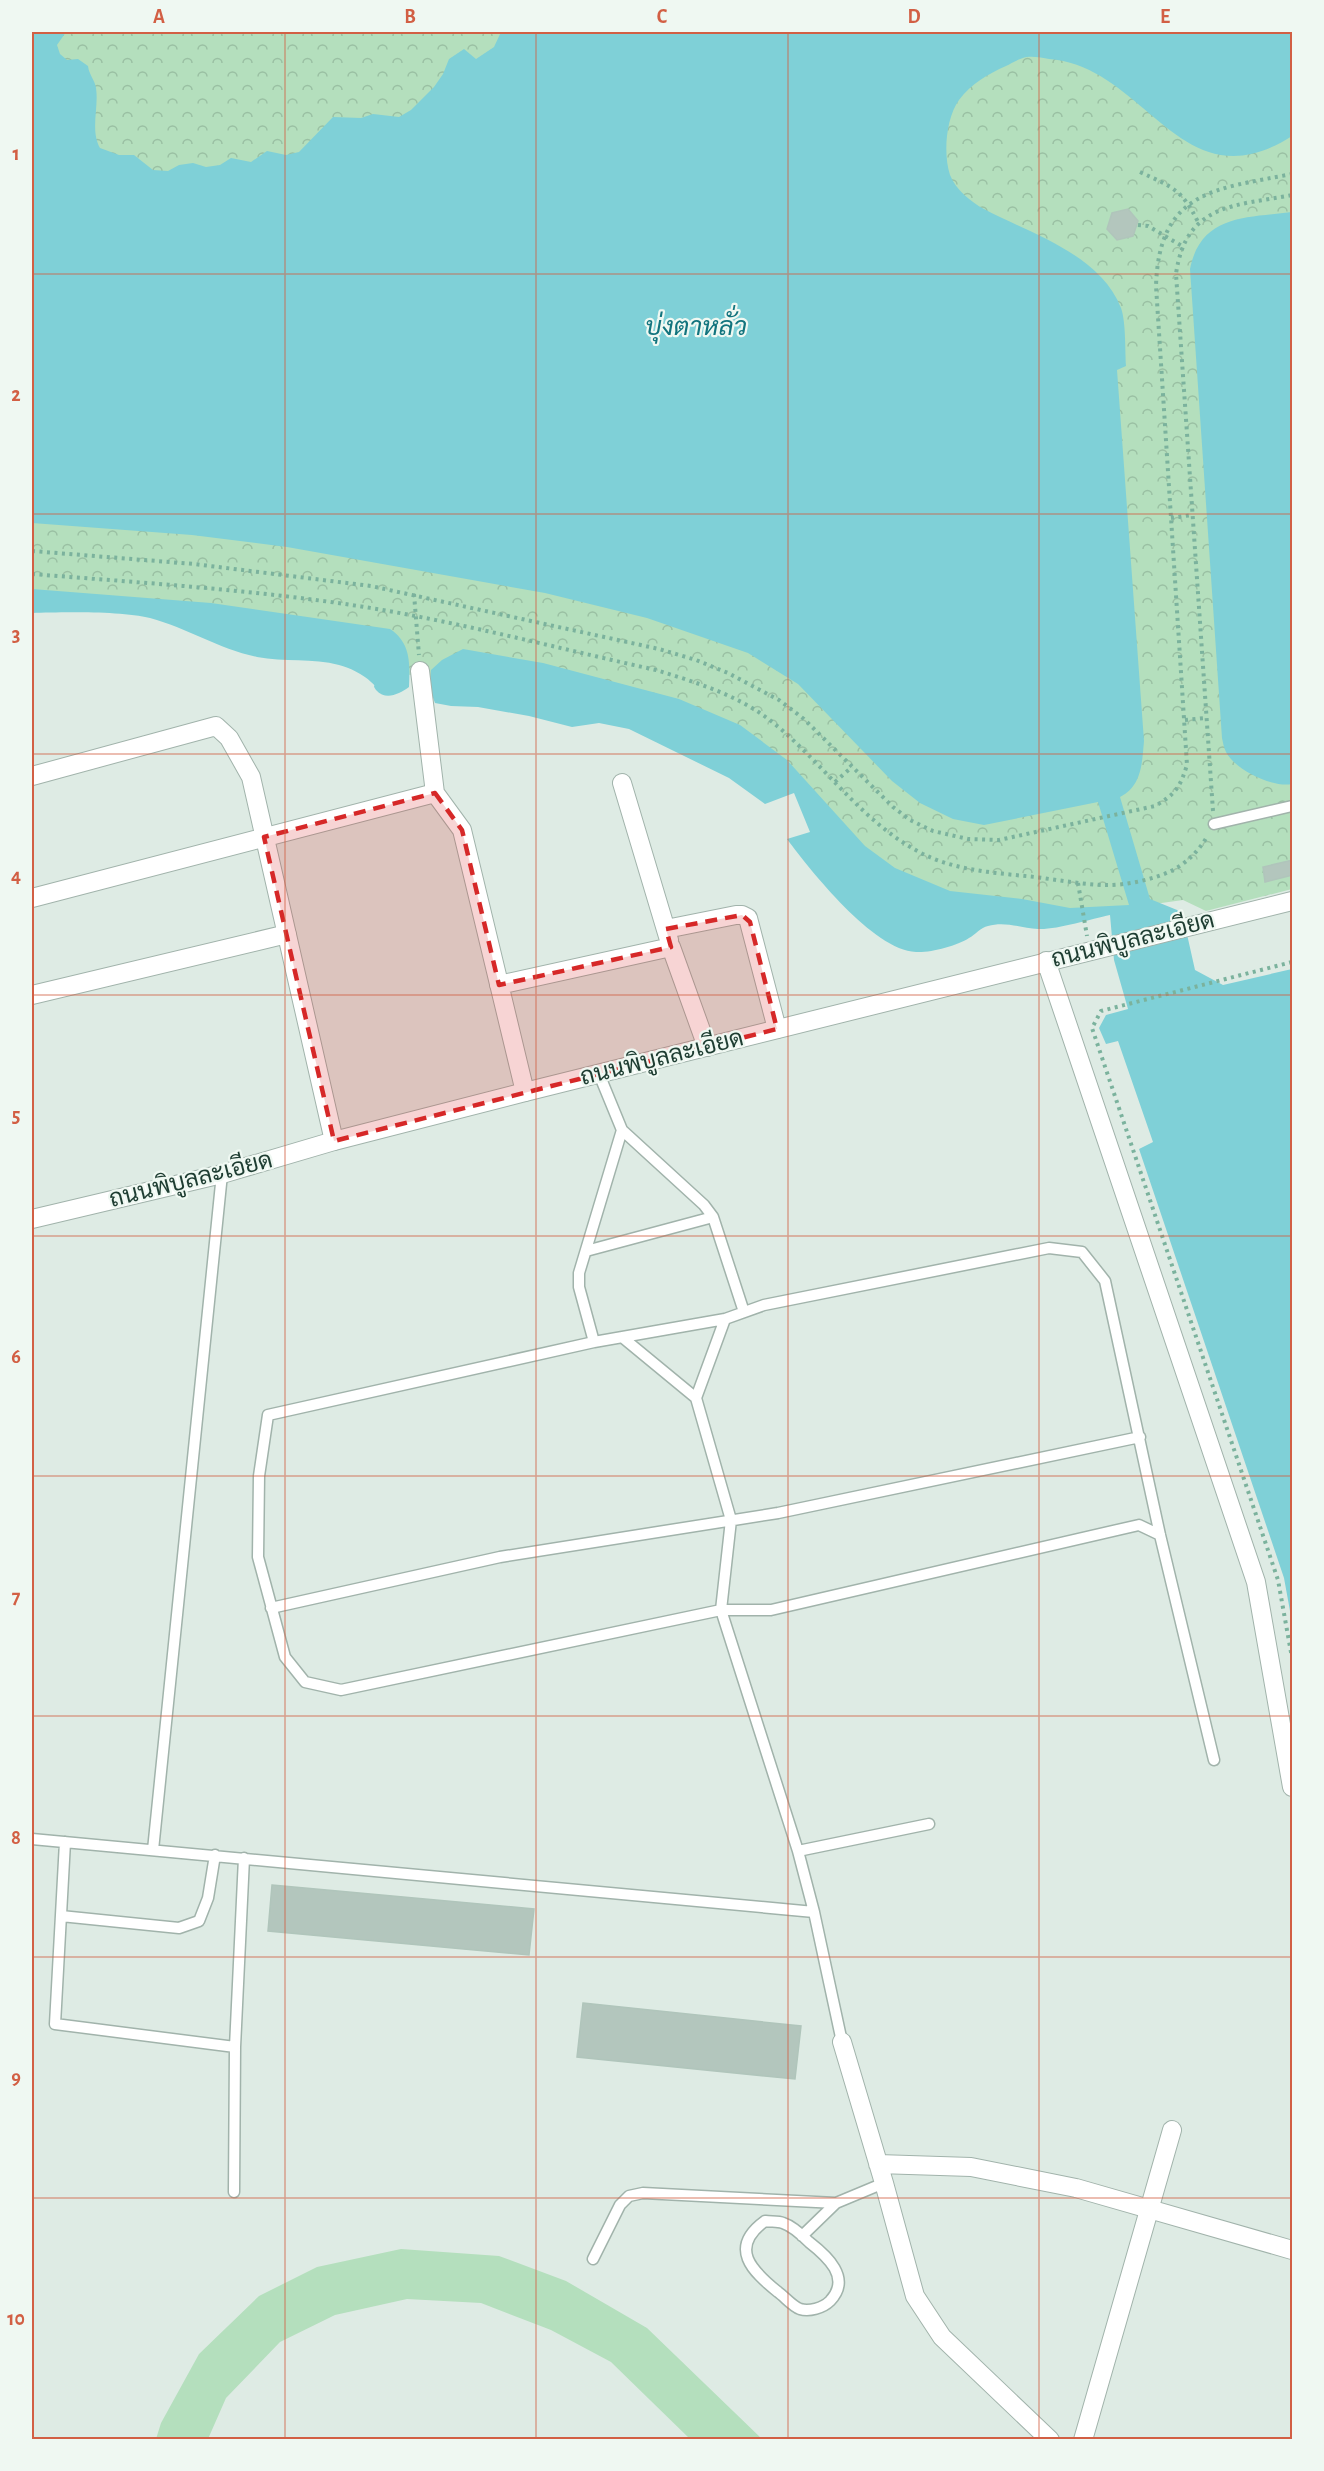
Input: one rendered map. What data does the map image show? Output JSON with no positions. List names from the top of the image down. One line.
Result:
{"streets":{"street":["ถนนพิบูลละเอียด"]},"water":["บุ่งตาหลั่ว"],"grid":{"columns":["A","B","C","D","E"],"rows":["1","2","3","4","5","6","7","8","9","10"]}}
